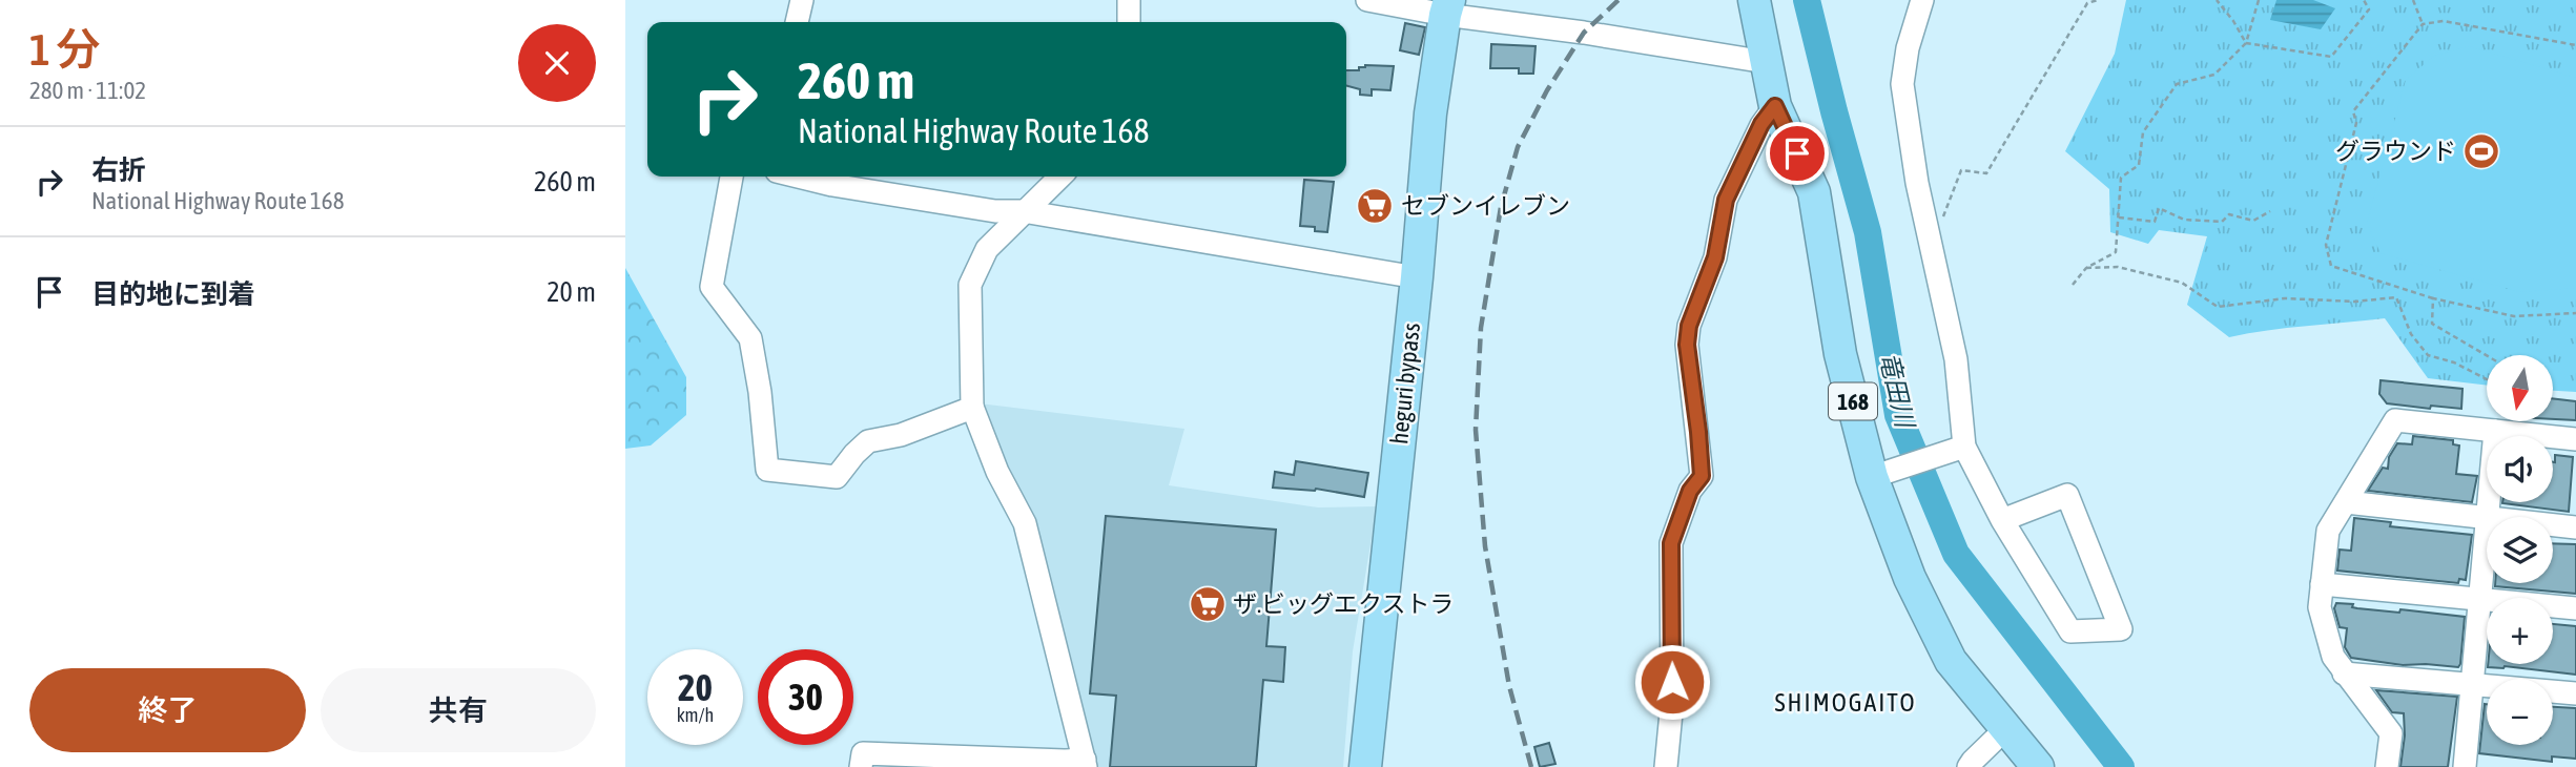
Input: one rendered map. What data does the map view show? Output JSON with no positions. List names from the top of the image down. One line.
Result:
{"streets":{"highway":["heguri bypass","168"]},"districts":["SHIMOGAITO"],"water":["竜田川"],"places":{"sports":["グラウンド"],"supermarket":["セブンイレブン","ザ.ビッグエクストラ"]},"north":"bottom","page":{"heading":["1 分","280 m · 11:02"],"turn":["260 m","National Highway Route 168"],"list":[{"name":"右折","note":"National Highway Route 168","value":"260 m"},{"name":"目的地に到着","value":"20 m"}],"map_buttons":["+","−"],"speed":"20 km/h","limit":"30","buttons":["終了","共有"]}}
